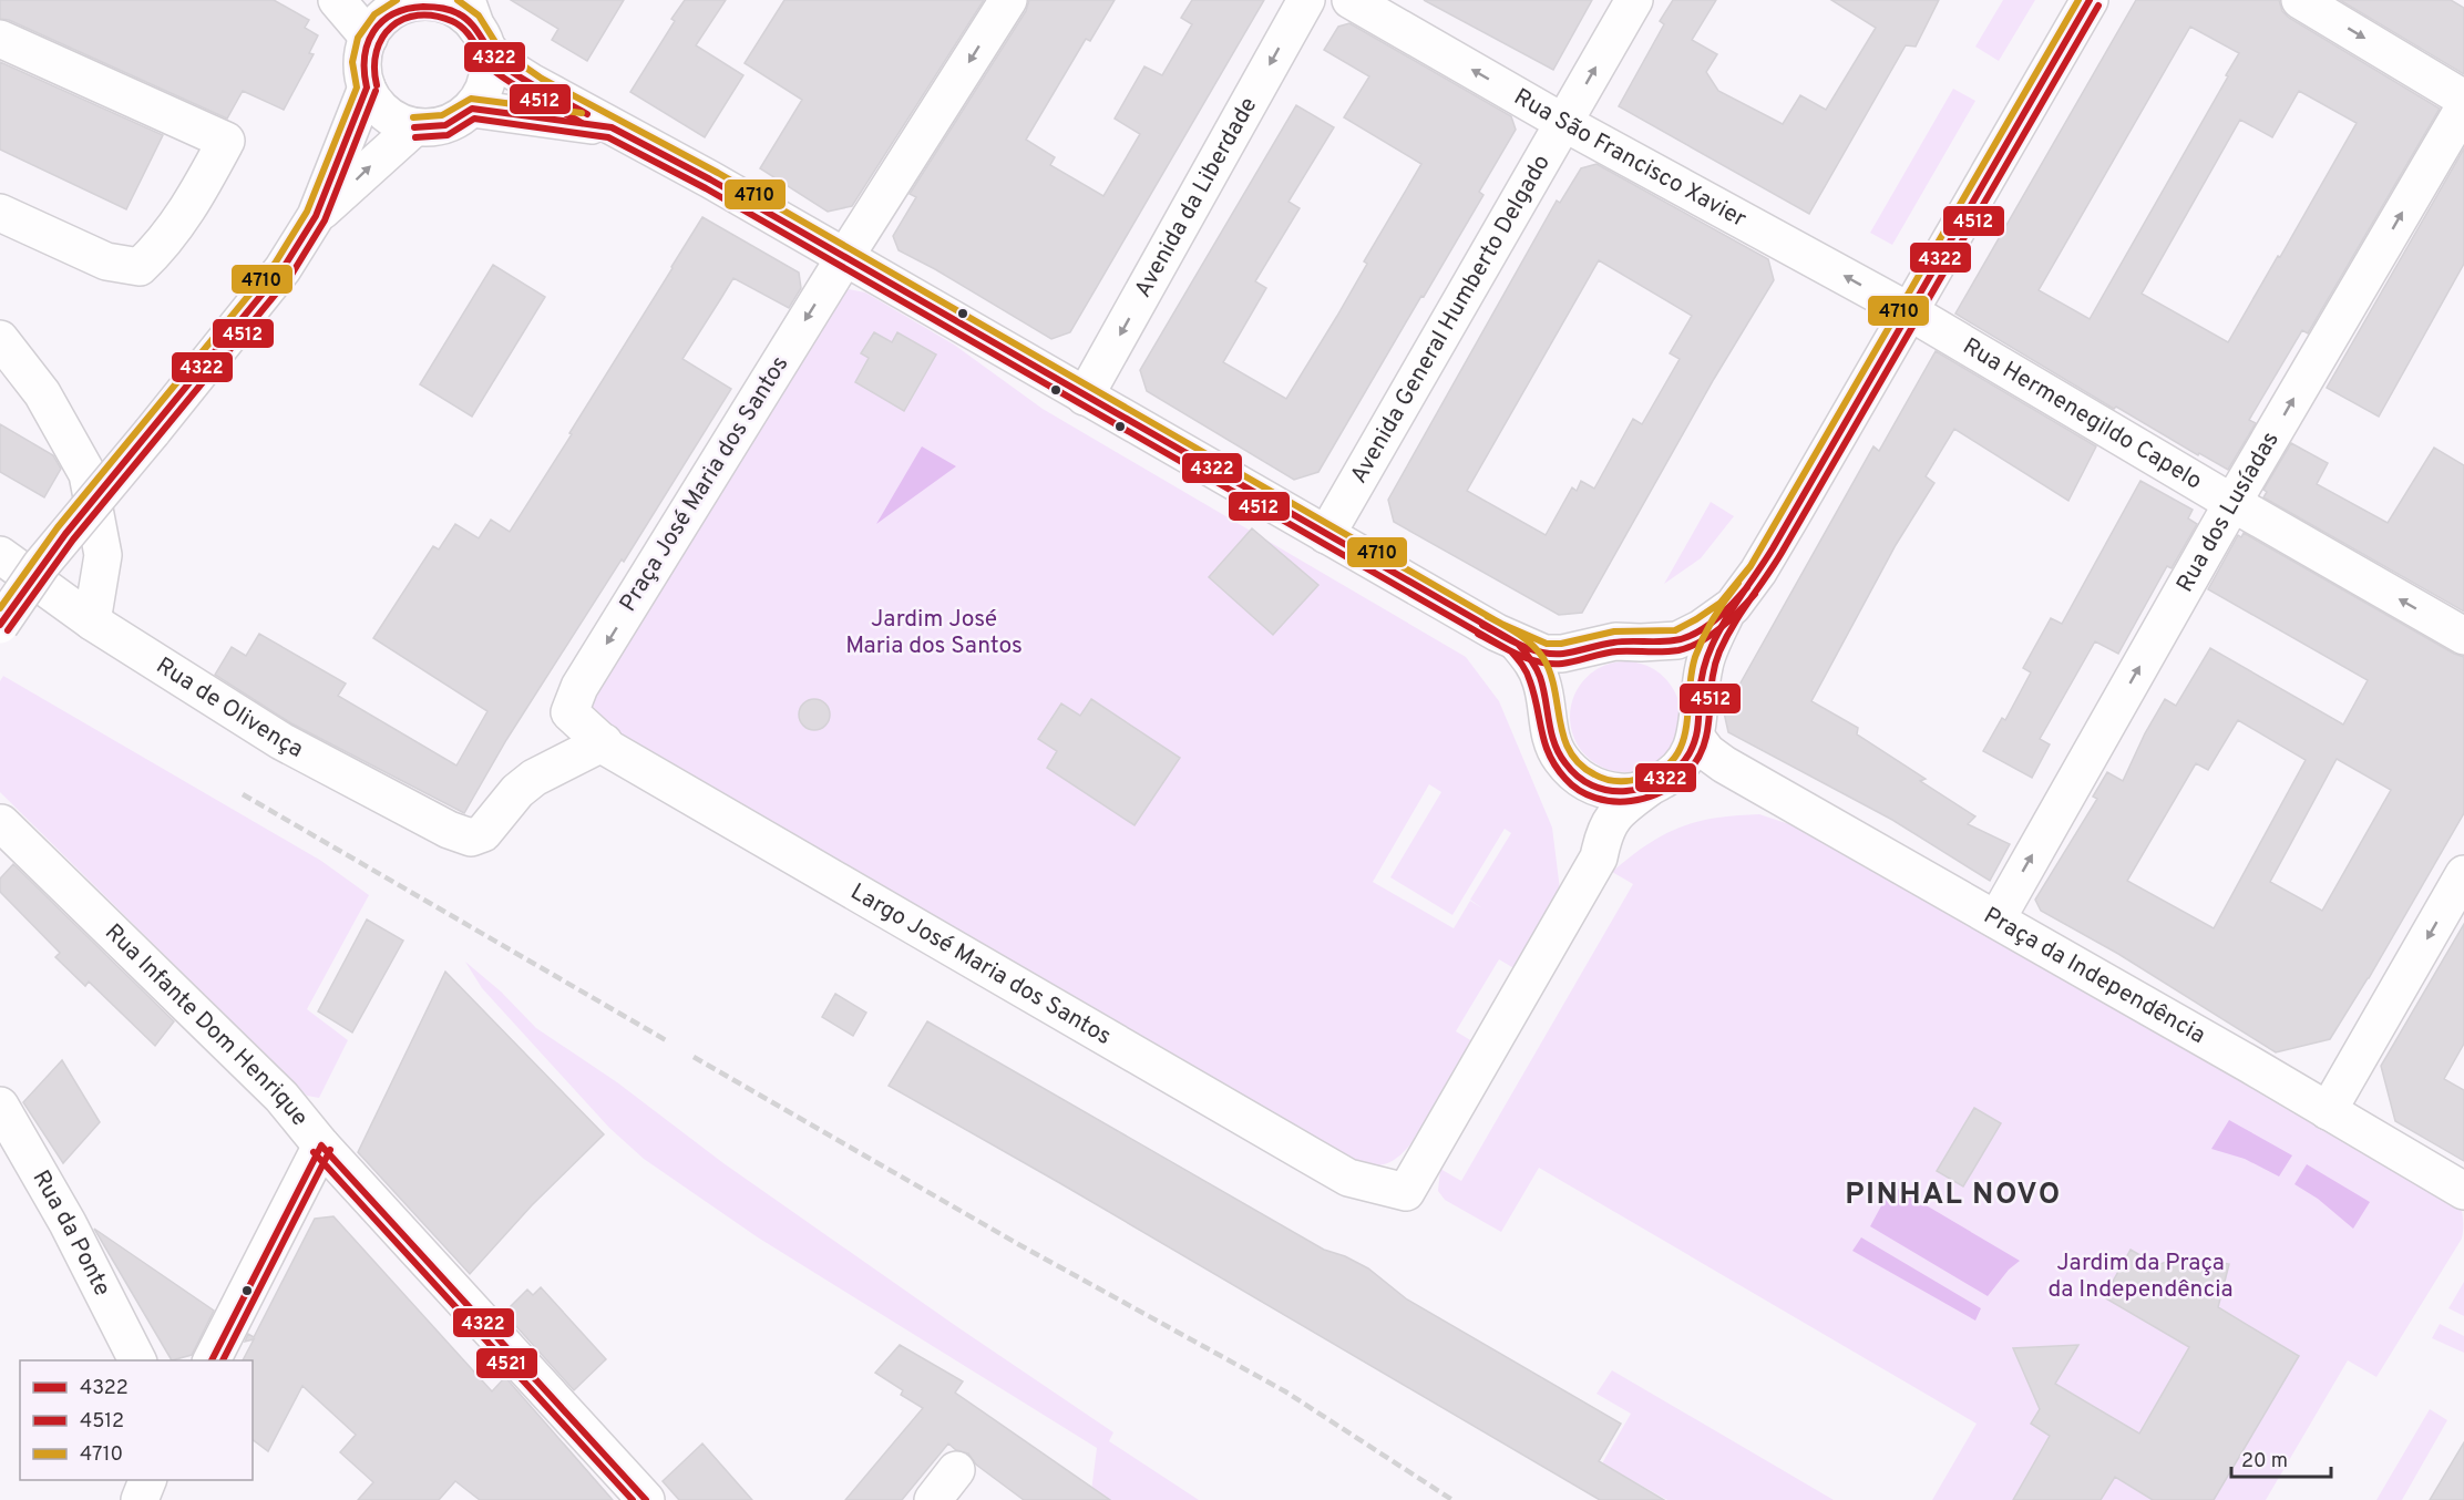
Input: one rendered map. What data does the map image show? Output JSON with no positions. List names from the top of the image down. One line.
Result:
{"streets":{"street":["Rua São Francisco Xavier","Avenida da Liberdade","Avenida General Humberto Delgado","Rua Hermenegildo Capelo","Praça José Maria dos Santos","Rua dos Lusíadas","Rua de Olivença","Largo José Maria dos Santos","Praça da Independência","Rua Infante Dom Henrique","Rua da Ponte"]},"crossings":[["Rua São Francisco Xavier","Avenida General Humberto Delgado"],["Rua São Francisco Xavier","Rua Hermenegildo Capelo"],["Rua Hermenegildo Capelo","Rua dos Lusíadas"],["Praça José Maria dos Santos","Largo José Maria dos Santos"],["Rua dos Lusíadas","Praça da Independência"],["Rua de Olivença","Largo José Maria dos Santos"]],"one_way":["Rua São Francisco Xavier","Avenida da Liberdade","Rua Hermenegildo Capelo","Praça José Maria dos Santos","Rua dos Lusíadas"],"districts":["PINHAL NOVO"],"parks":["Jardim José Maria dos Santos","Jardim da Praça da Independência"],"lines":["transit line 4322","transit line 4710","transit line 4512","transit line 4521"],"legend":["4322","4512","4710"],"scale_bar":"20 m"}
